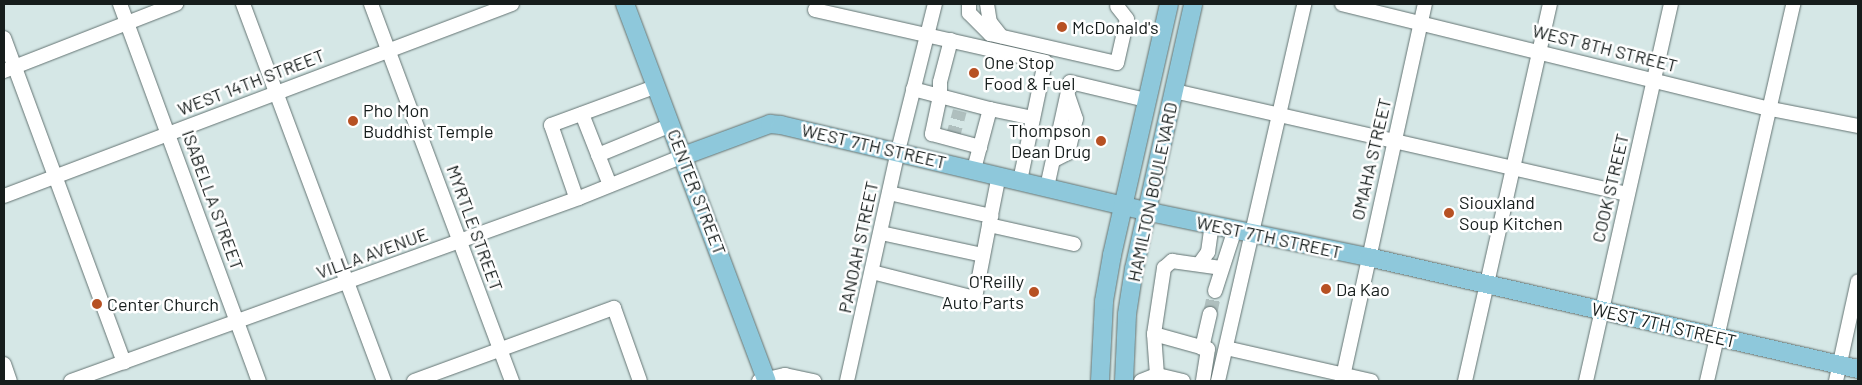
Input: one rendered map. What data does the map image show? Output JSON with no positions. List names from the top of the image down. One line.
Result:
{"streets":{"main road":["WEST 7TH STREET","CENTER STREET","HAMILTON BOULEVARD"],"street":["WEST 8TH STREET","WEST 14TH STREET","OMAHA STREET","COOK STREET","ISABELLA STREET","MYRTLE STREET","PANOAH STREET","VILLA AVENUE"]},"crossings":[["WEST 8TH STREET","OMAHA STREET"],["WEST 8TH STREET","COOK STREET"],["WEST 14TH STREET","ISABELLA STREET"],["WEST 14TH STREET","MYRTLE STREET"],["WEST 7TH STREET","OMAHA STREET"],["WEST 7TH STREET","COOK STREET"],["WEST 7TH STREET","CENTER STREET"],["WEST 7TH STREET","HAMILTON BOULEVARD"],["WEST 7TH STREET","PANOAH STREET"],["WEST 7TH STREET","VILLA AVENUE"],["CENTER STREET","VILLA AVENUE"],["ISABELLA STREET","VILLA AVENUE"],["MYRTLE STREET","VILLA AVENUE"]],"places":["McDonald's","One Stop Food & Fuel","Pho Mon Buddhist Temple","Thompson Dean Drug","Siouxland Soup Kitchen","Da Kao","O'Reilly Auto Parts","Center Church"]}
